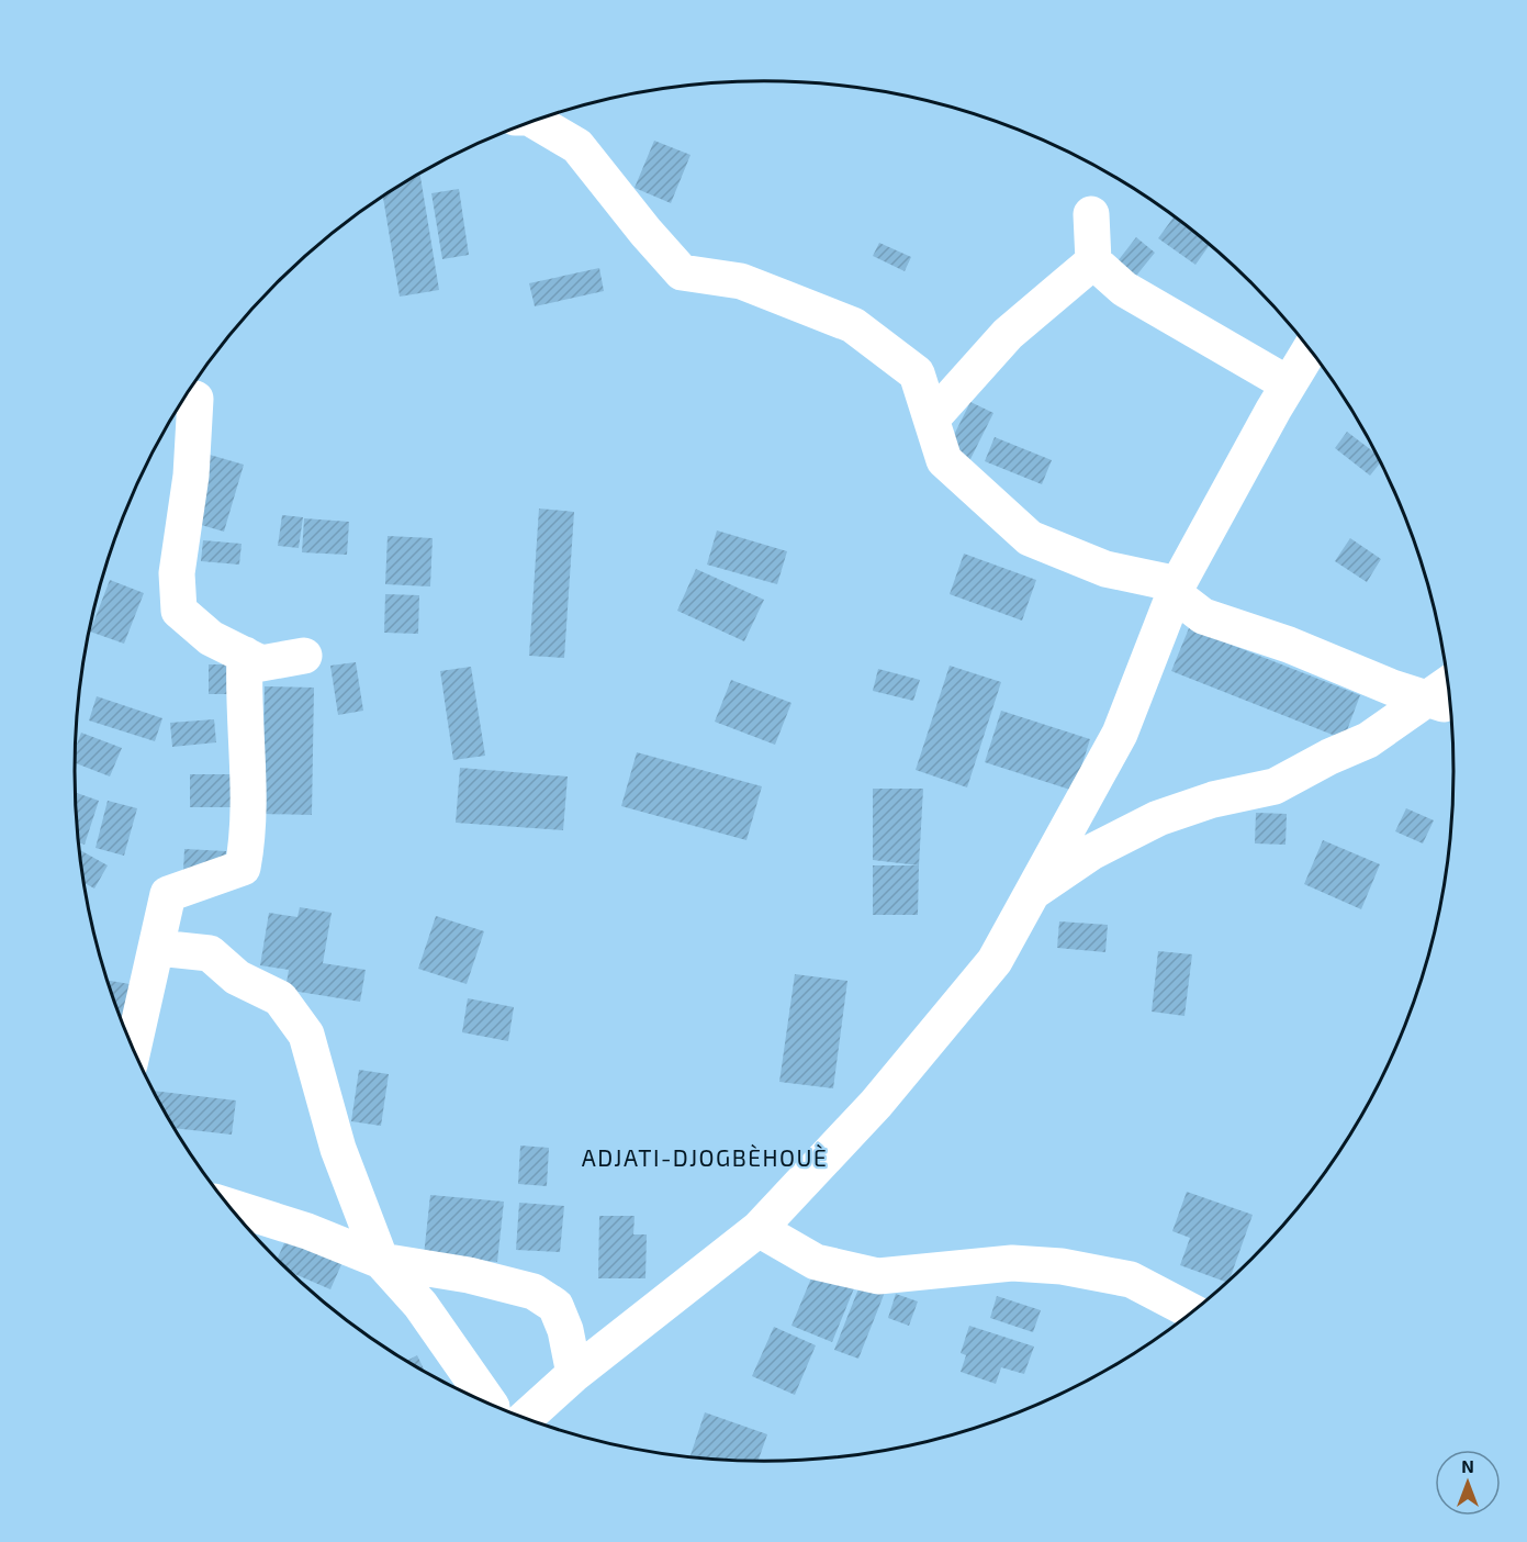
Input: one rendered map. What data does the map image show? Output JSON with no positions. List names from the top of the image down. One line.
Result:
{"districts":["ADJATI-DJOGBÈHOUÈ"],"north":"top"}
